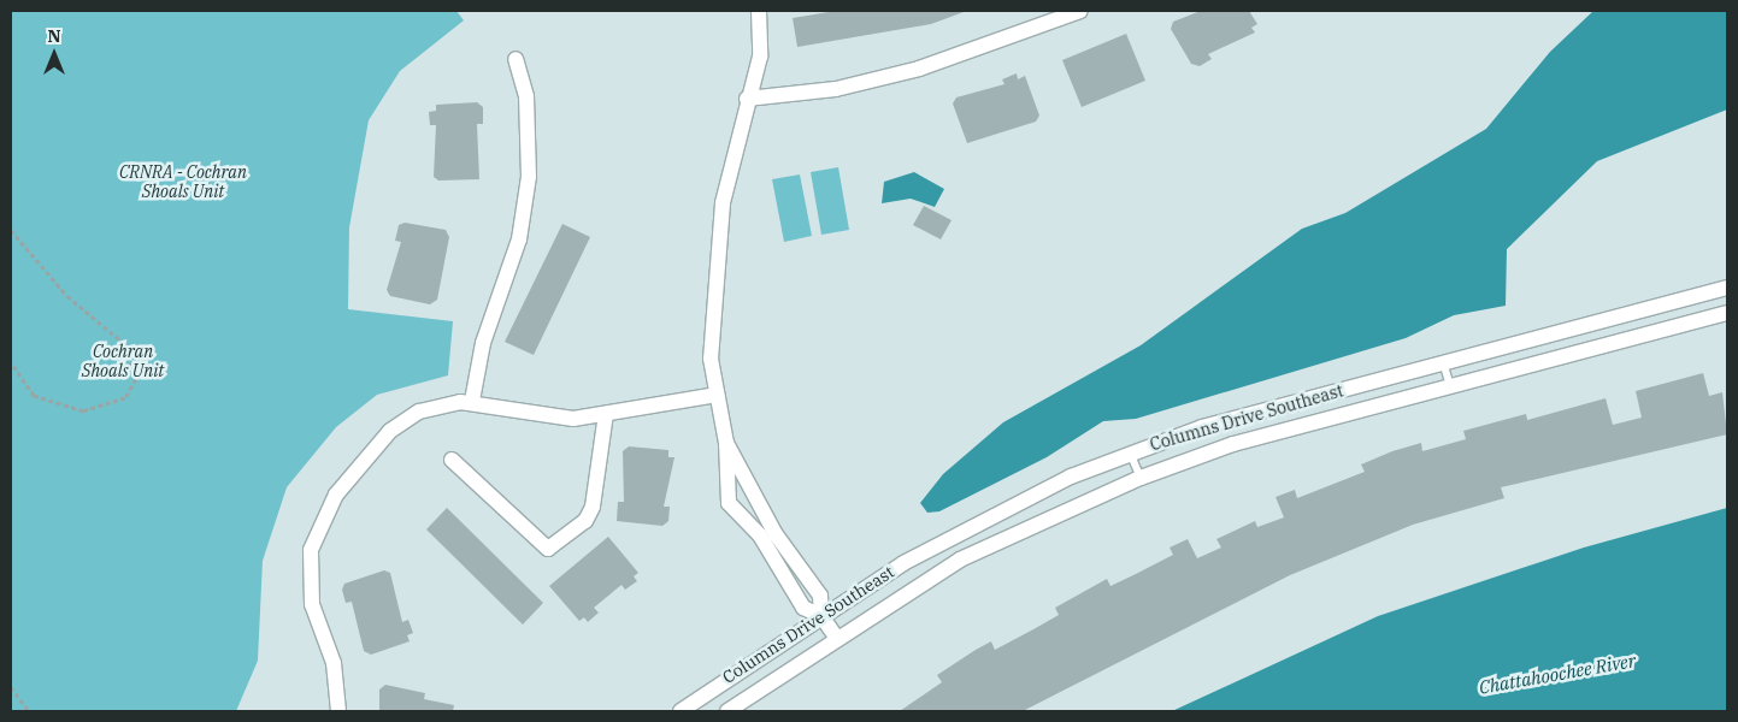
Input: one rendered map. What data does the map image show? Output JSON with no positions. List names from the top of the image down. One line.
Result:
{"streets":{"street":["Columns Drive Southeast"]},"water":["Chattahoochee River"],"parks":["CRNRA - Cochran Shoals Unit","Cochran Shoals Unit"],"north":"top"}
